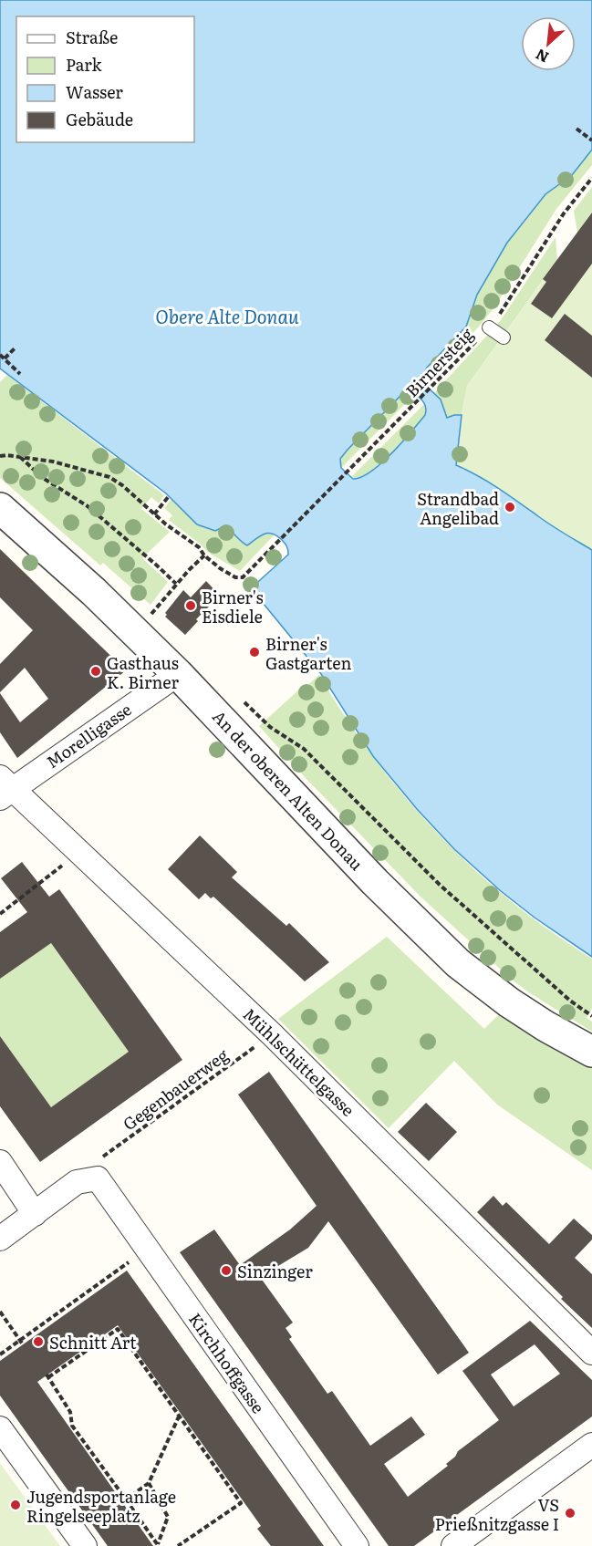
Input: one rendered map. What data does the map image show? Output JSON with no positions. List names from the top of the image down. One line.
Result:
{"streets":{"street":["Morelligasse","An der oberen Alten Donau","Mühlschüttelgasse","Kirchhoffgasse"],"path":["Birnersteig","Gegenbauerweg"]},"crossings":[["Morelligasse","An der oberen Alten Donau"],["Morelligasse","Mühlschüttelgasse"],["Mühlschüttelgasse","Gegenbauerweg"],["Gegenbauerweg","Kirchhoffgasse"]],"water":["Obere Alte Donau"],"places":["Strandbad Angelibad","Birner's Eisdiele","Birner's Gastgarten","Gasthaus K. Birner","Sinzinger","Schnitt Art","Jugendsportanlage Ringelseeplatz","VS Prießnitzgasse I"],"legend":["Straße","Park","Wasser","Gebäude"],"north":"bottom left"}
